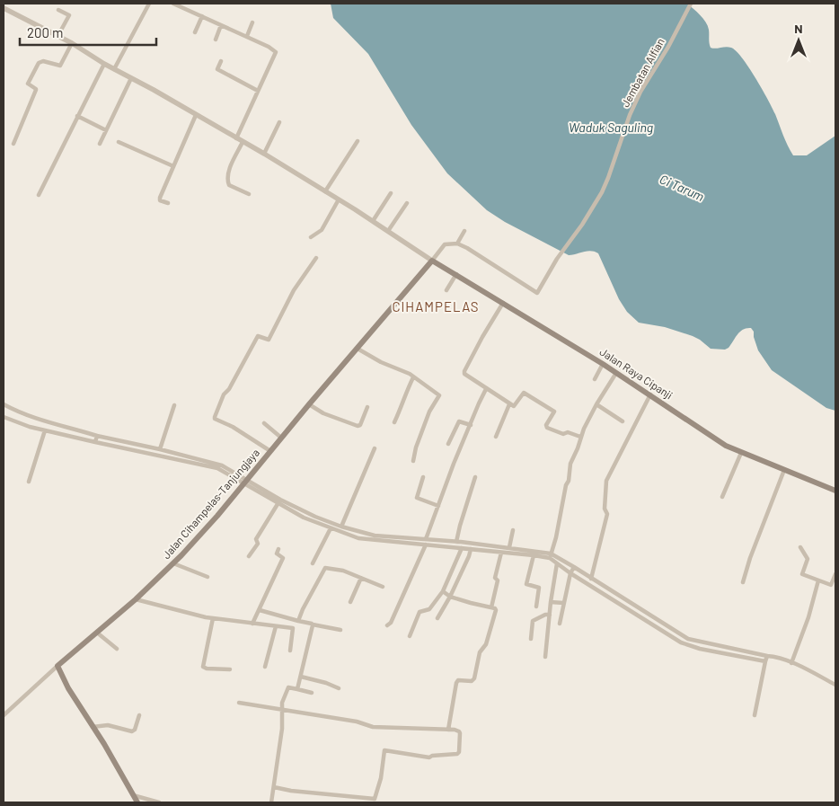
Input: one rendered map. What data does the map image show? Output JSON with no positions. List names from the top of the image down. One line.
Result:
{"streets":{"main road":["Jalan Raya Cipanji","Jalan Cihampelas-Tanjungjaya"],"street":["Jembatan Alfian"]},"crossings":[["Jalan Raya Cipanji","Jalan Cihampelas-Tanjungjaya"]],"districts":["CIHAMPELAS"],"water":["Waduk Saguling","Ci Tarum"],"scale_bar":"200 m","north":"top"}
